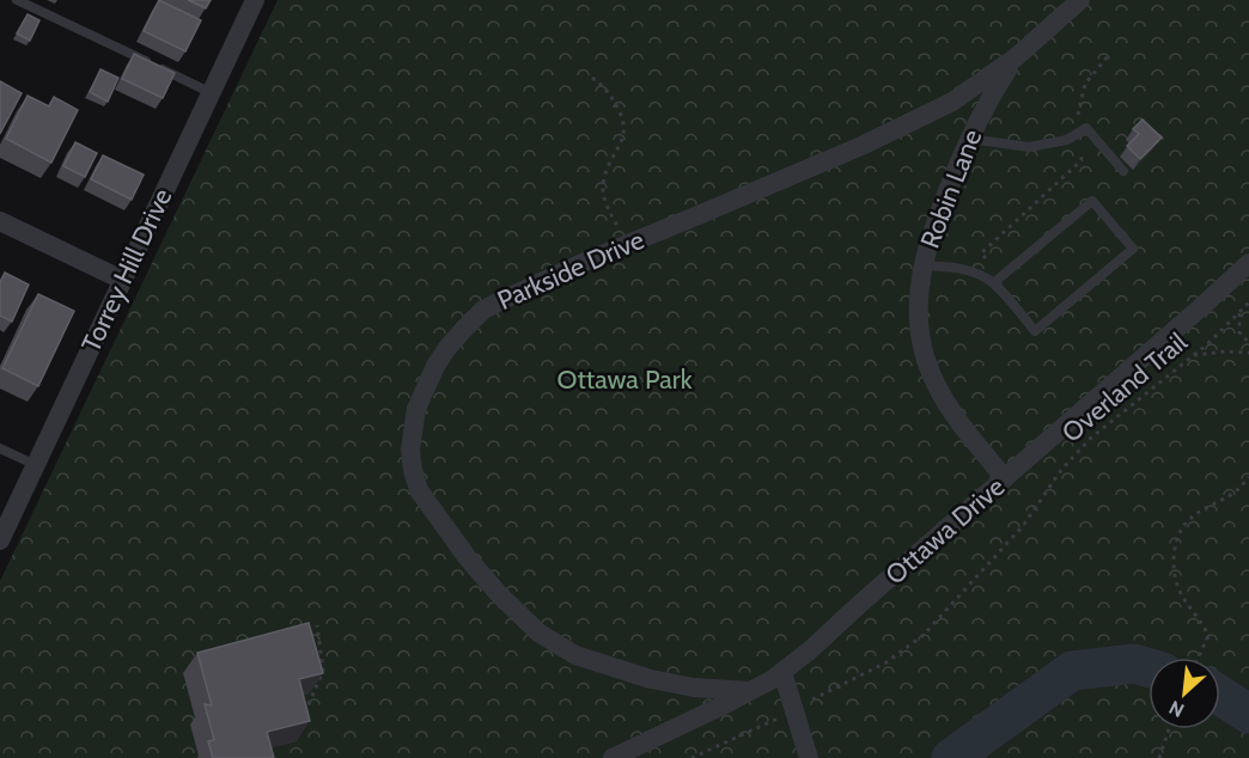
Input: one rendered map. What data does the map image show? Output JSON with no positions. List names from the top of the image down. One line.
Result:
{"streets":{"street":["Robin Lane","Torrey Hill Drive","Parkside Drive","Ottawa Drive"],"path":["Overland Trail"]},"crossings":[["Robin Lane","Parkside Drive"],["Robin Lane","Ottawa Drive"],["Parkside Drive","Ottawa Drive"]],"parks":["Ottawa Park"],"north":"bottom left"}
